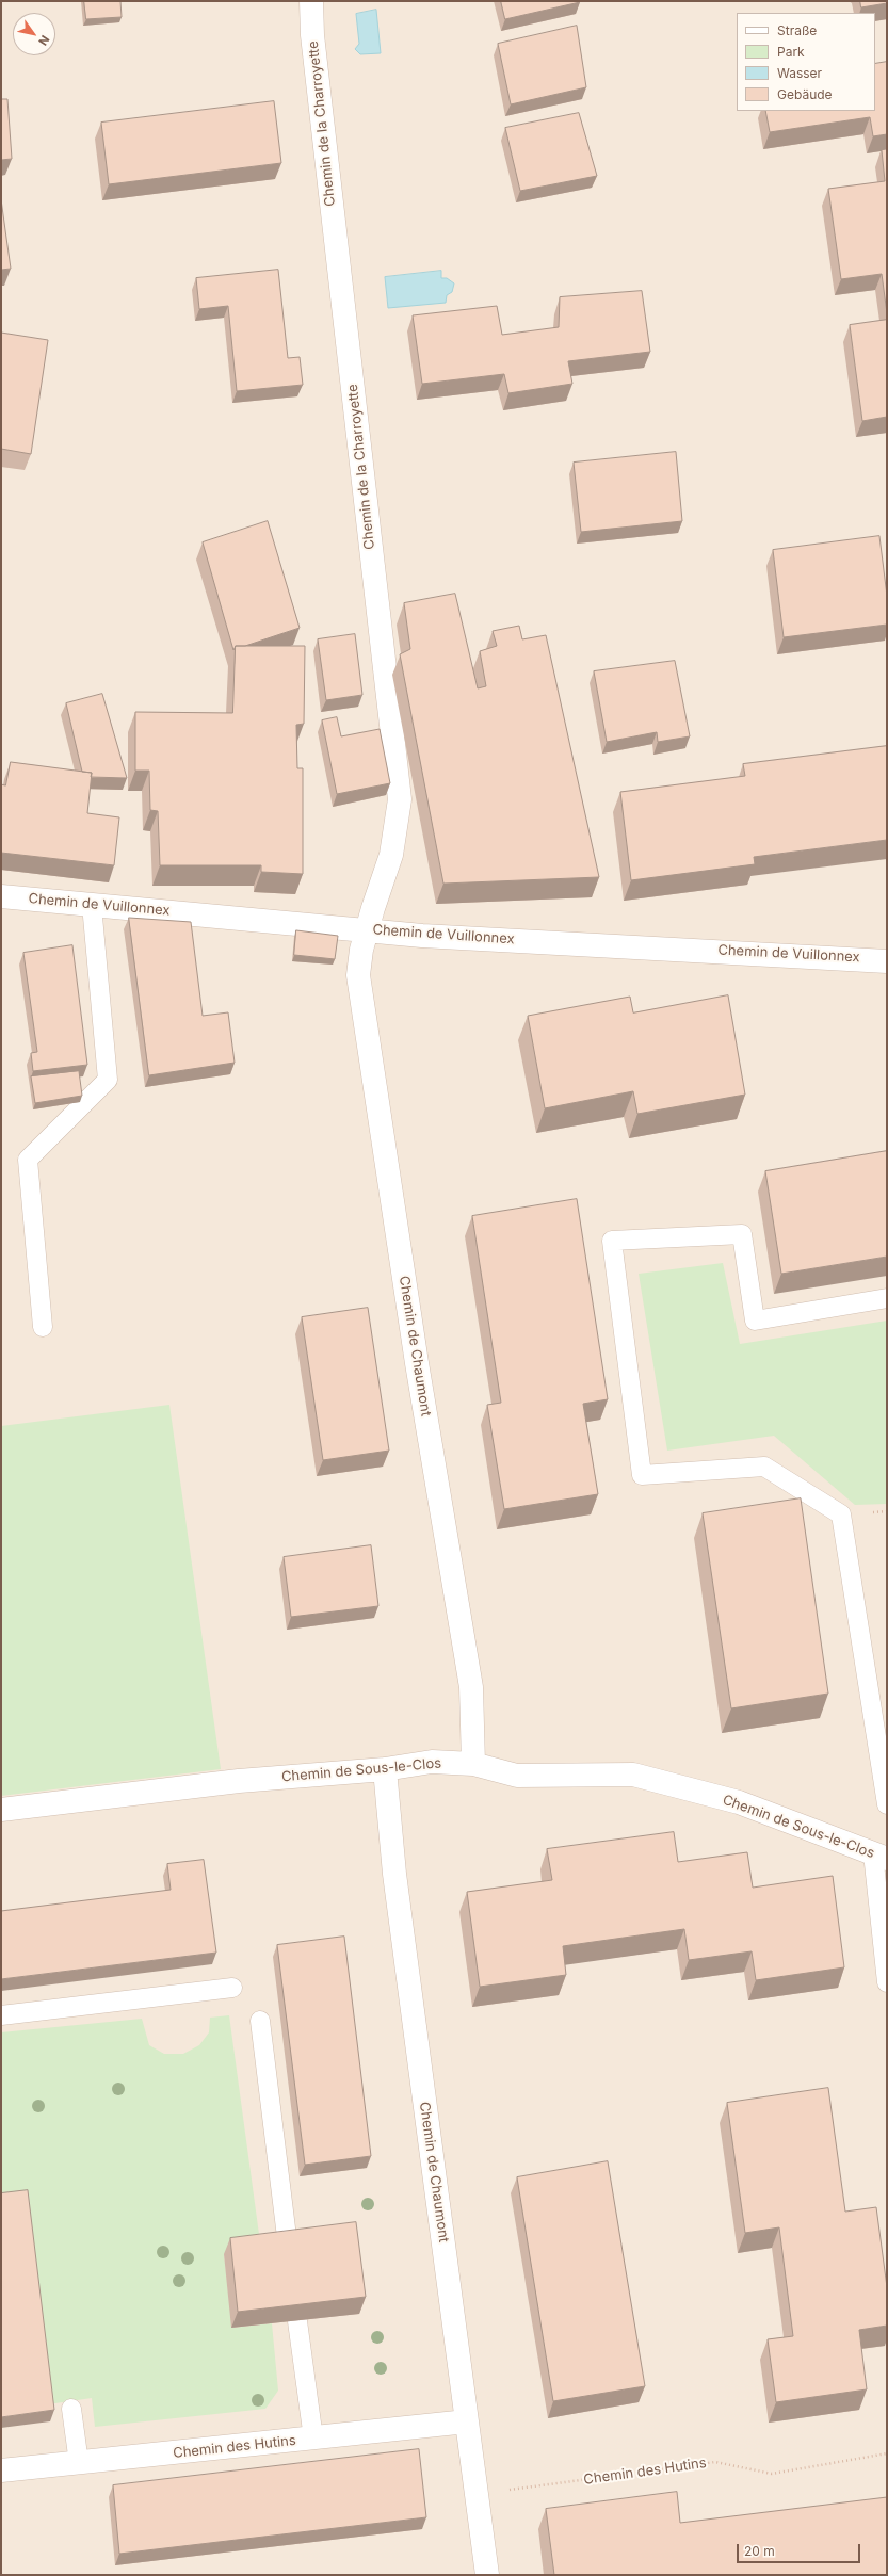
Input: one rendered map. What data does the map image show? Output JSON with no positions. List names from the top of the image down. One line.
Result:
{"streets":{"street":["Chemin de la Charroyette","Chemin de Vuillonnex","Chemin de Chaumont","Chemin de Sous-le-Clos","Chemin des Hutins"]},"crossings":[["Chemin de la Charroyette","Chemin de Vuillonnex"],["Chemin de la Charroyette","Chemin de Chaumont"],["Chemin de Vuillonnex","Chemin de Chaumont"],["Chemin de Chaumont","Chemin de Sous-le-Clos"],["Chemin de Chaumont","Chemin des Hutins"]],"legend":["Straße","Park","Wasser","Gebäude"],"scale_bar":"20 m","north":"bottom right"}
